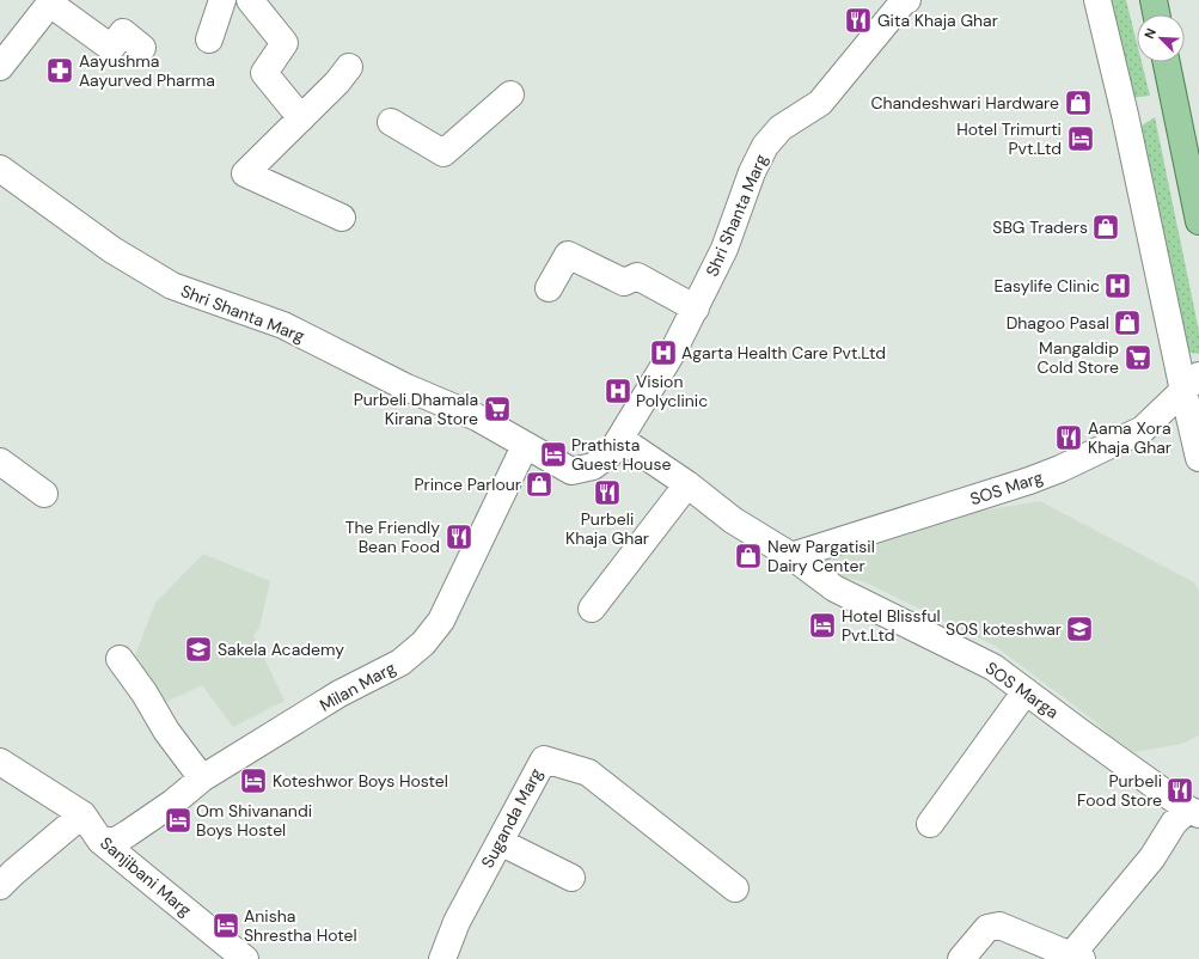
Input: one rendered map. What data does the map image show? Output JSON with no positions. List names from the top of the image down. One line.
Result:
{"streets":{"street":["Shri Shanta Marg","SOS Marg","Milan Marg","SOS Marga","Suganda Marg","Sanjibani Marg"]},"crossings":[["Shri Shanta Marg","Milan Marg"],["Shri Shanta Marg","SOS Marga"],["SOS Marg","SOS Marga"],["Milan Marg","Sanjibani Marg"]],"places":{"restaurant":["Gita Khaja Ghar","Aama Xora Khaja Ghar","Purbeli Khaja Ghar","The Friendly Bean Food","Purbeli Food Store"],"pharmacy":["Aayushma Aayurved Pharma"],"shop":["Chandeshwari Hardware","SBG Traders","Dhagoo Pasal","Prince Parlour","New Pargatisil Dairy Center"],"hotel":["Hotel Trimurti Pvt.Ltd","Prathista Guest House","Hotel Blissful Pvt.Ltd","Koteshwor Boys Hostel","Om Shivanandi Boys Hostel","Anisha Shrestha Hotel"],"hospital":["Easylife Clinic","Agarta Health Care Pvt.Ltd","Vision Polyclinic"],"supermarket":["Mangaldip Cold Store","Purbeli Dhamala Kirana Store"],"school or university":["SOS koteshwar","Sakela Academy"]},"north":"top left"}
